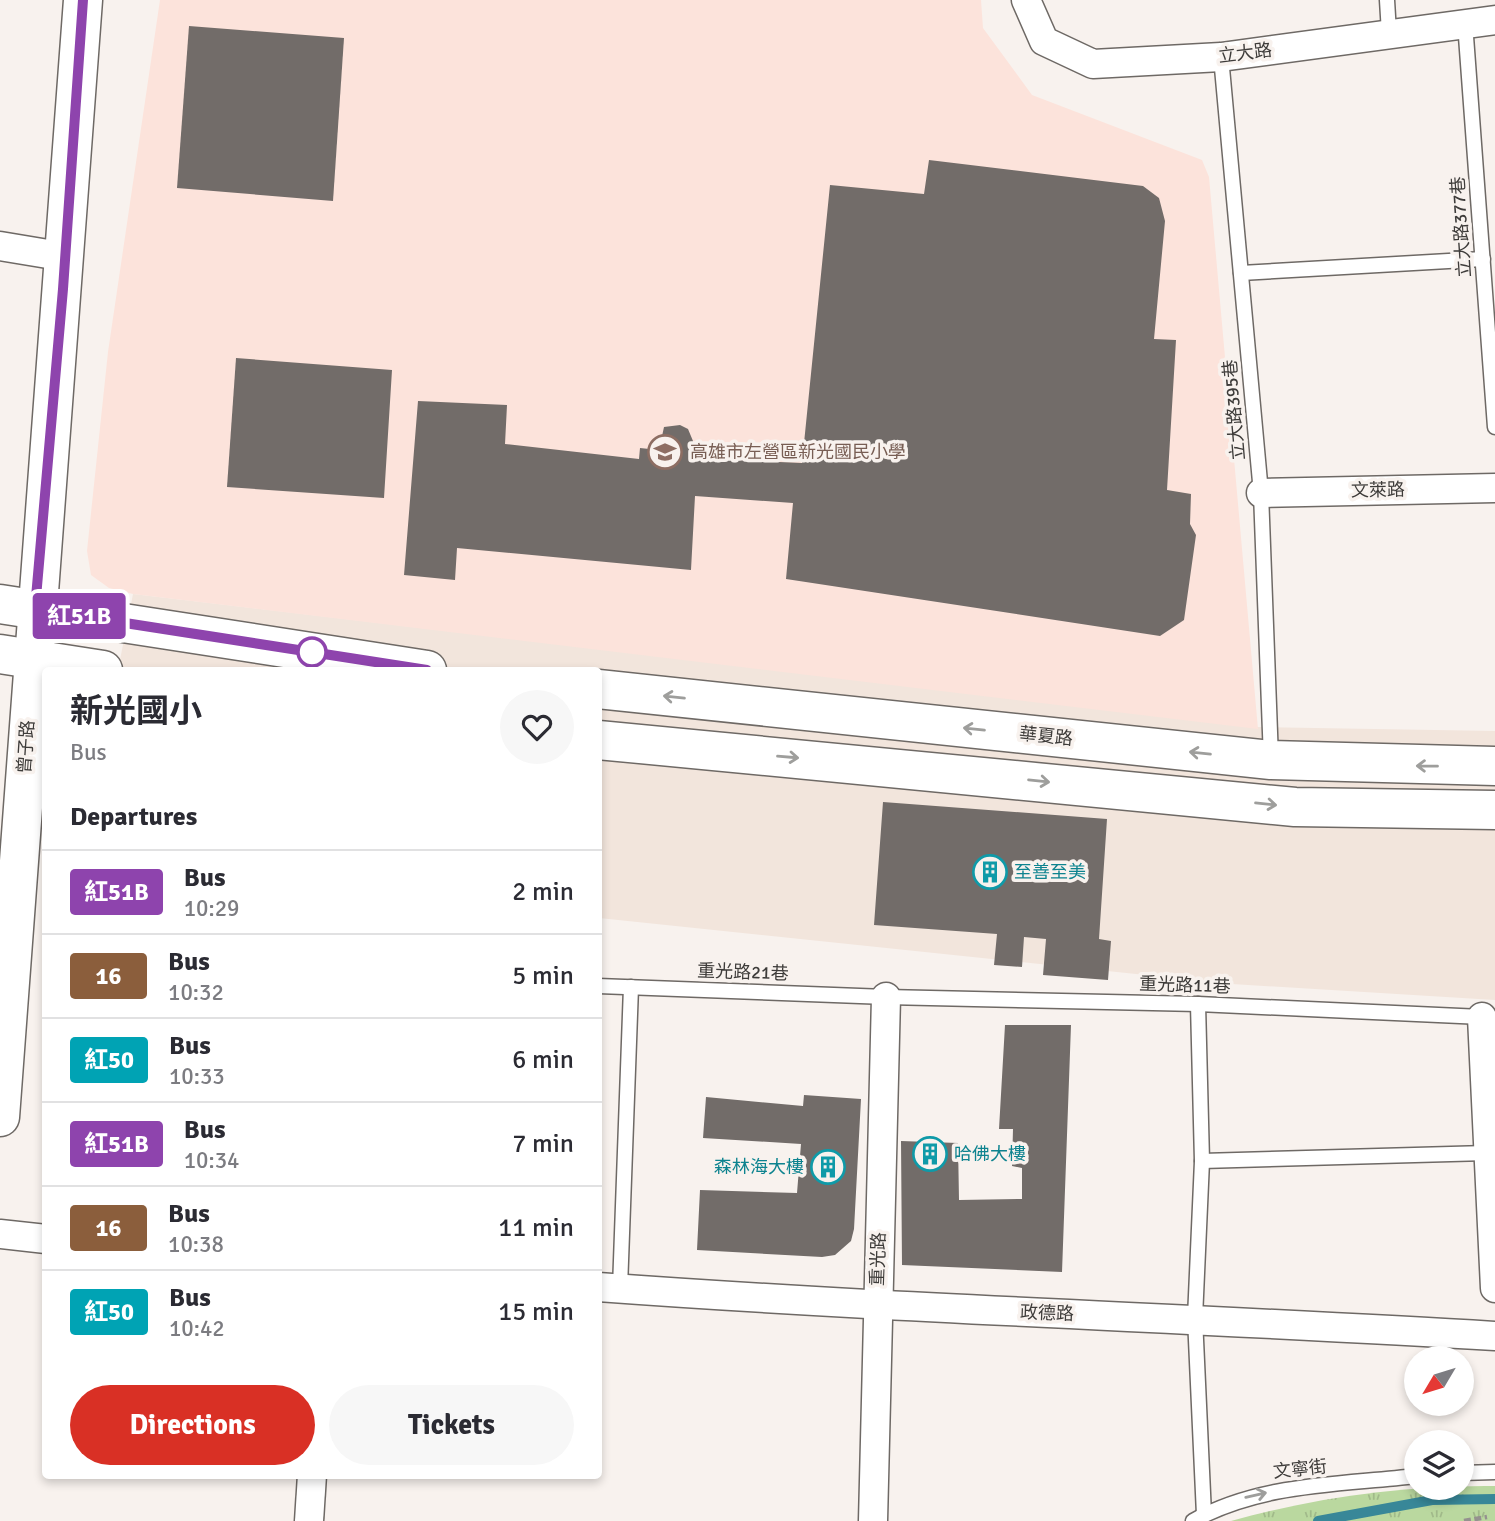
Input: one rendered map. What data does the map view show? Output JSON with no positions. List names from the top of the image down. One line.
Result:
{"streets":{"street":["立大路","文萊路","華夏路","曾子路","重光路","政德路"],"lane":["立大路377巷","立大路395巷","重光路21巷","重光路11巷","文寧街"]},"crossings":[["立大路","立大路377巷"],["立大路","立大路395巷"],["立大路395巷","文萊路"],["立大路395巷","華夏路"],["重光路21巷","重光路11巷"],["重光路21巷","重光路"],["重光路11巷","重光路"],["重光路","政德路"]],"one_way":["文寧街"],"places":{"school or university":["高雄市左營區新光國民小學"],"building":["至善至美","哈佛大樓","森林海大樓"]},"lines":["bus line 紅51B"],"north":"bottom left","page":{"on_map":"紅51B","heading":[["新光國小","Bus"],"Departures"],"list":[{"mark":"紅51B","name":"Bus","note":"10:29","value":"2 min"},{"mark":"16","name":"Bus","note":"10:32","value":"5 min"},{"mark":"紅50","name":"Bus","note":"10:33","value":"6 min"},{"mark":"紅51B","name":"Bus","note":"10:34","value":"7 min"},{"mark":"16","name":"Bus","note":"10:38","value":"11 min"},{"mark":"紅50","name":"Bus","note":"10:42","value":"15 min"}],"buttons":["Directions","Tickets"]}}
